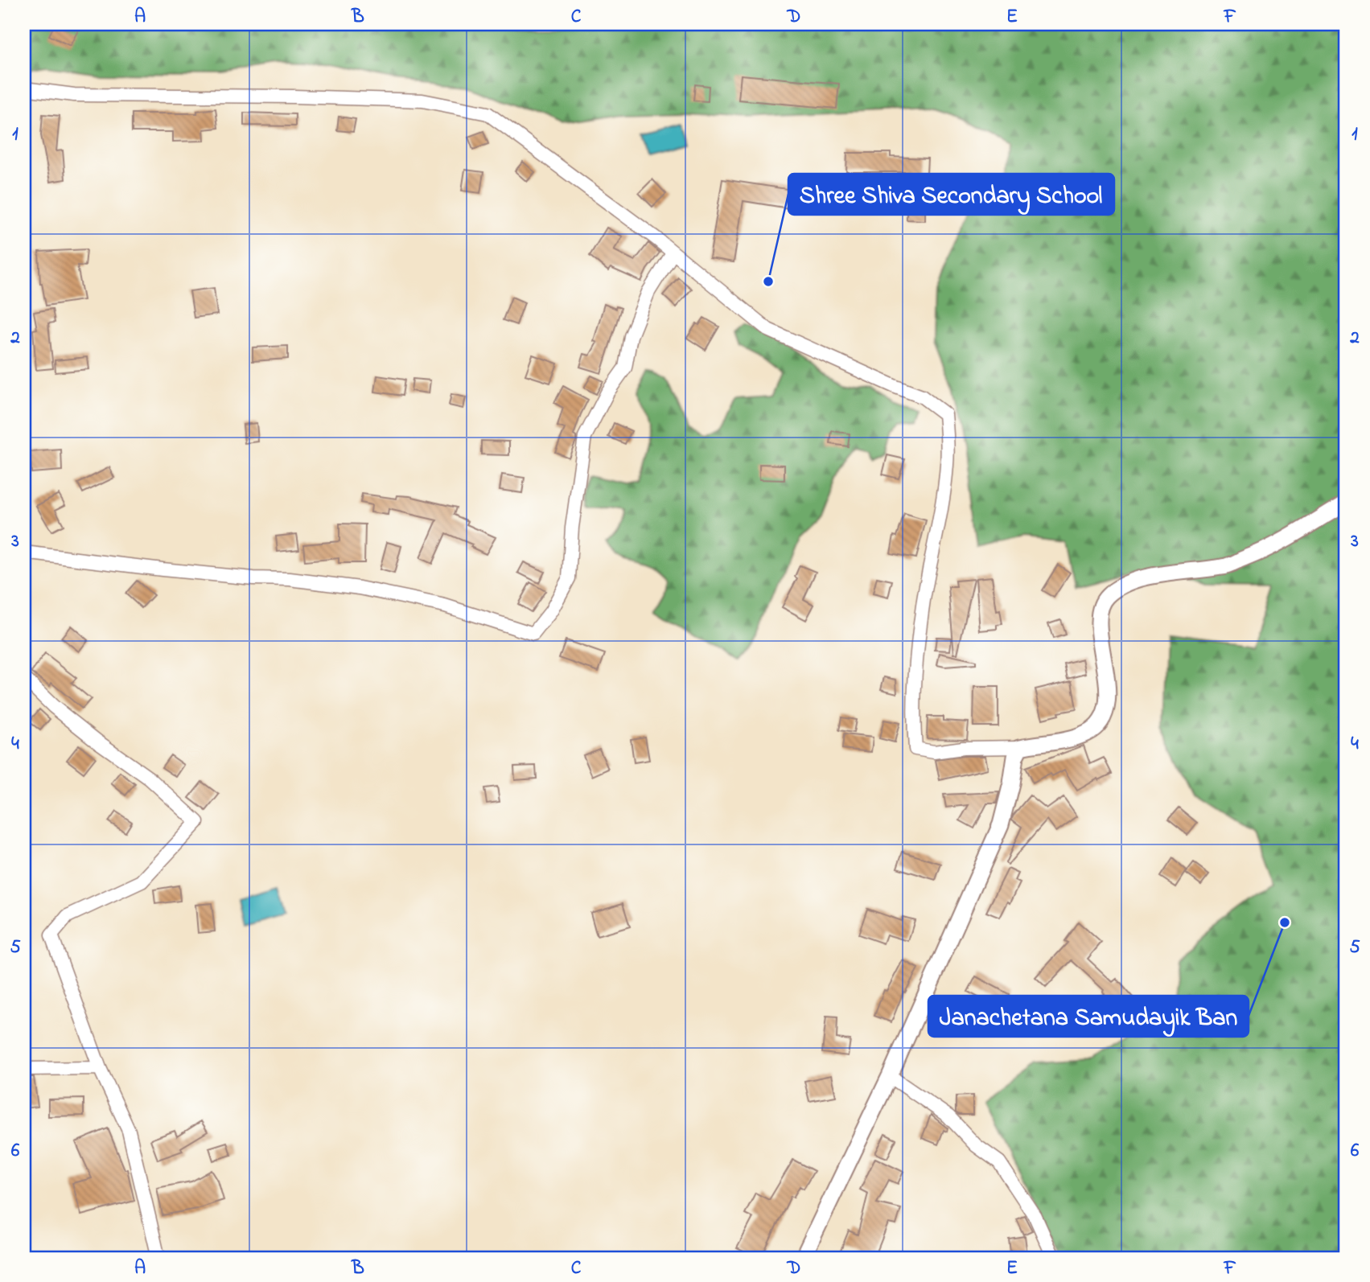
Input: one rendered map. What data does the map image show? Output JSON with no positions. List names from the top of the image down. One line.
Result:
{"places":["Shree Shiva Secondary School","Janachetana Samudayik Ban"],"grid":{"columns":["A","B","C","D","E","F"],"rows":["1","2","3","4","5","6"]}}
